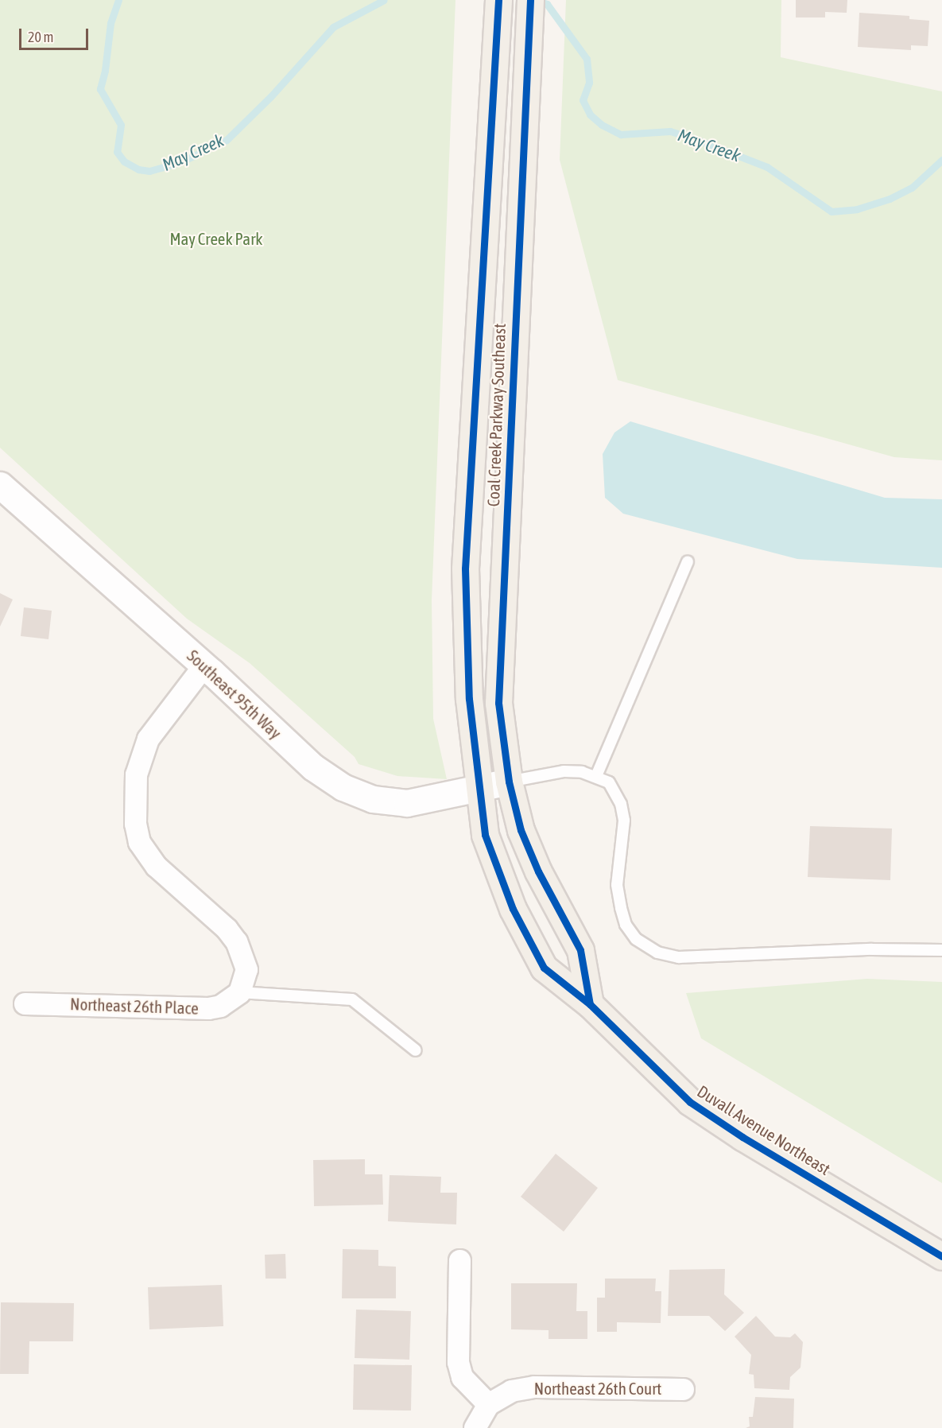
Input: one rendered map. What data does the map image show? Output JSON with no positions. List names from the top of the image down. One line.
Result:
{"streets":{"main road":["Coal Creek Parkway Southeast","Duvall Avenue Northeast"],"street":["Southeast 95th Way","Northeast 26th Place","Northeast 26th Court"]},"crossings":[["Coal Creek Parkway Southeast","Southeast 95th Way"],["Coal Creek Parkway Southeast","Duvall Avenue Northeast"],["Southeast 95th Way","Duvall Avenue Northeast"]],"water":["May Creek"],"parks":["May Creek Park"],"scale_bar":"20 m"}
